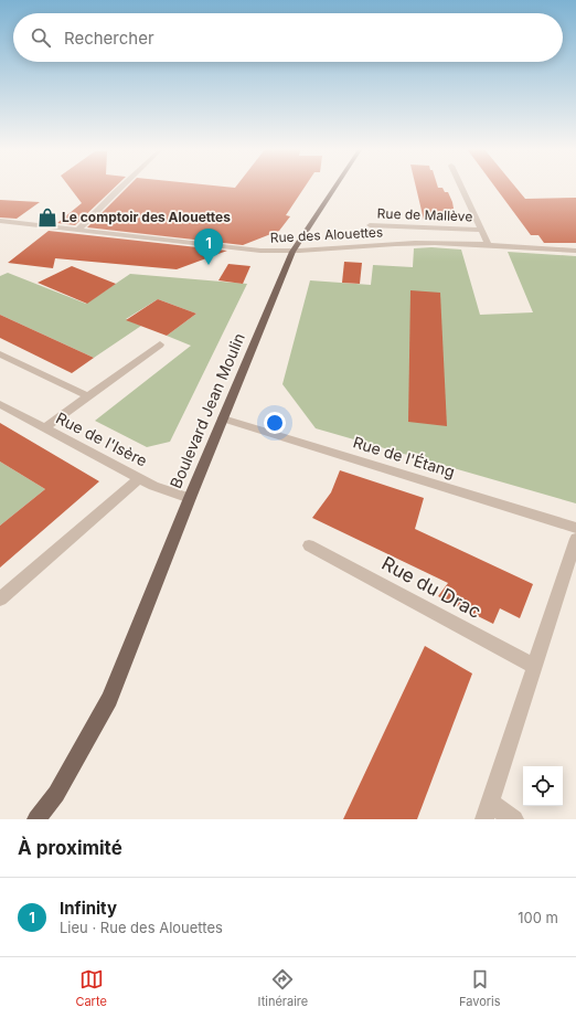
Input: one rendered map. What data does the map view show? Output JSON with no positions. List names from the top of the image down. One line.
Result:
{"streets":{"main road":["Boulevard Jean Moulin"],"street":["Rue de Mallève","Rue des Alouettes","Rue de l'Isère","Rue de l'Étang","Rue du Drac"]},"crossings":[["Rue de Mallève","Rue des Alouettes"],["Rue des Alouettes","Boulevard Jean Moulin"],["Boulevard Jean Moulin","Rue de l'Isère"],["Boulevard Jean Moulin","Rue de l'Étang"]],"places":{"shop":["Le comptoir des Alouettes"]},"page":{"search":"Rechercher","pins":"1","heading":"À proximité","list":[{"mark":"1","name":"Infinity","note":"Lieu · Rue des Alouettes","value":"100 m"}],"nav":["Carte","Itinéraire","Favoris"]}}
